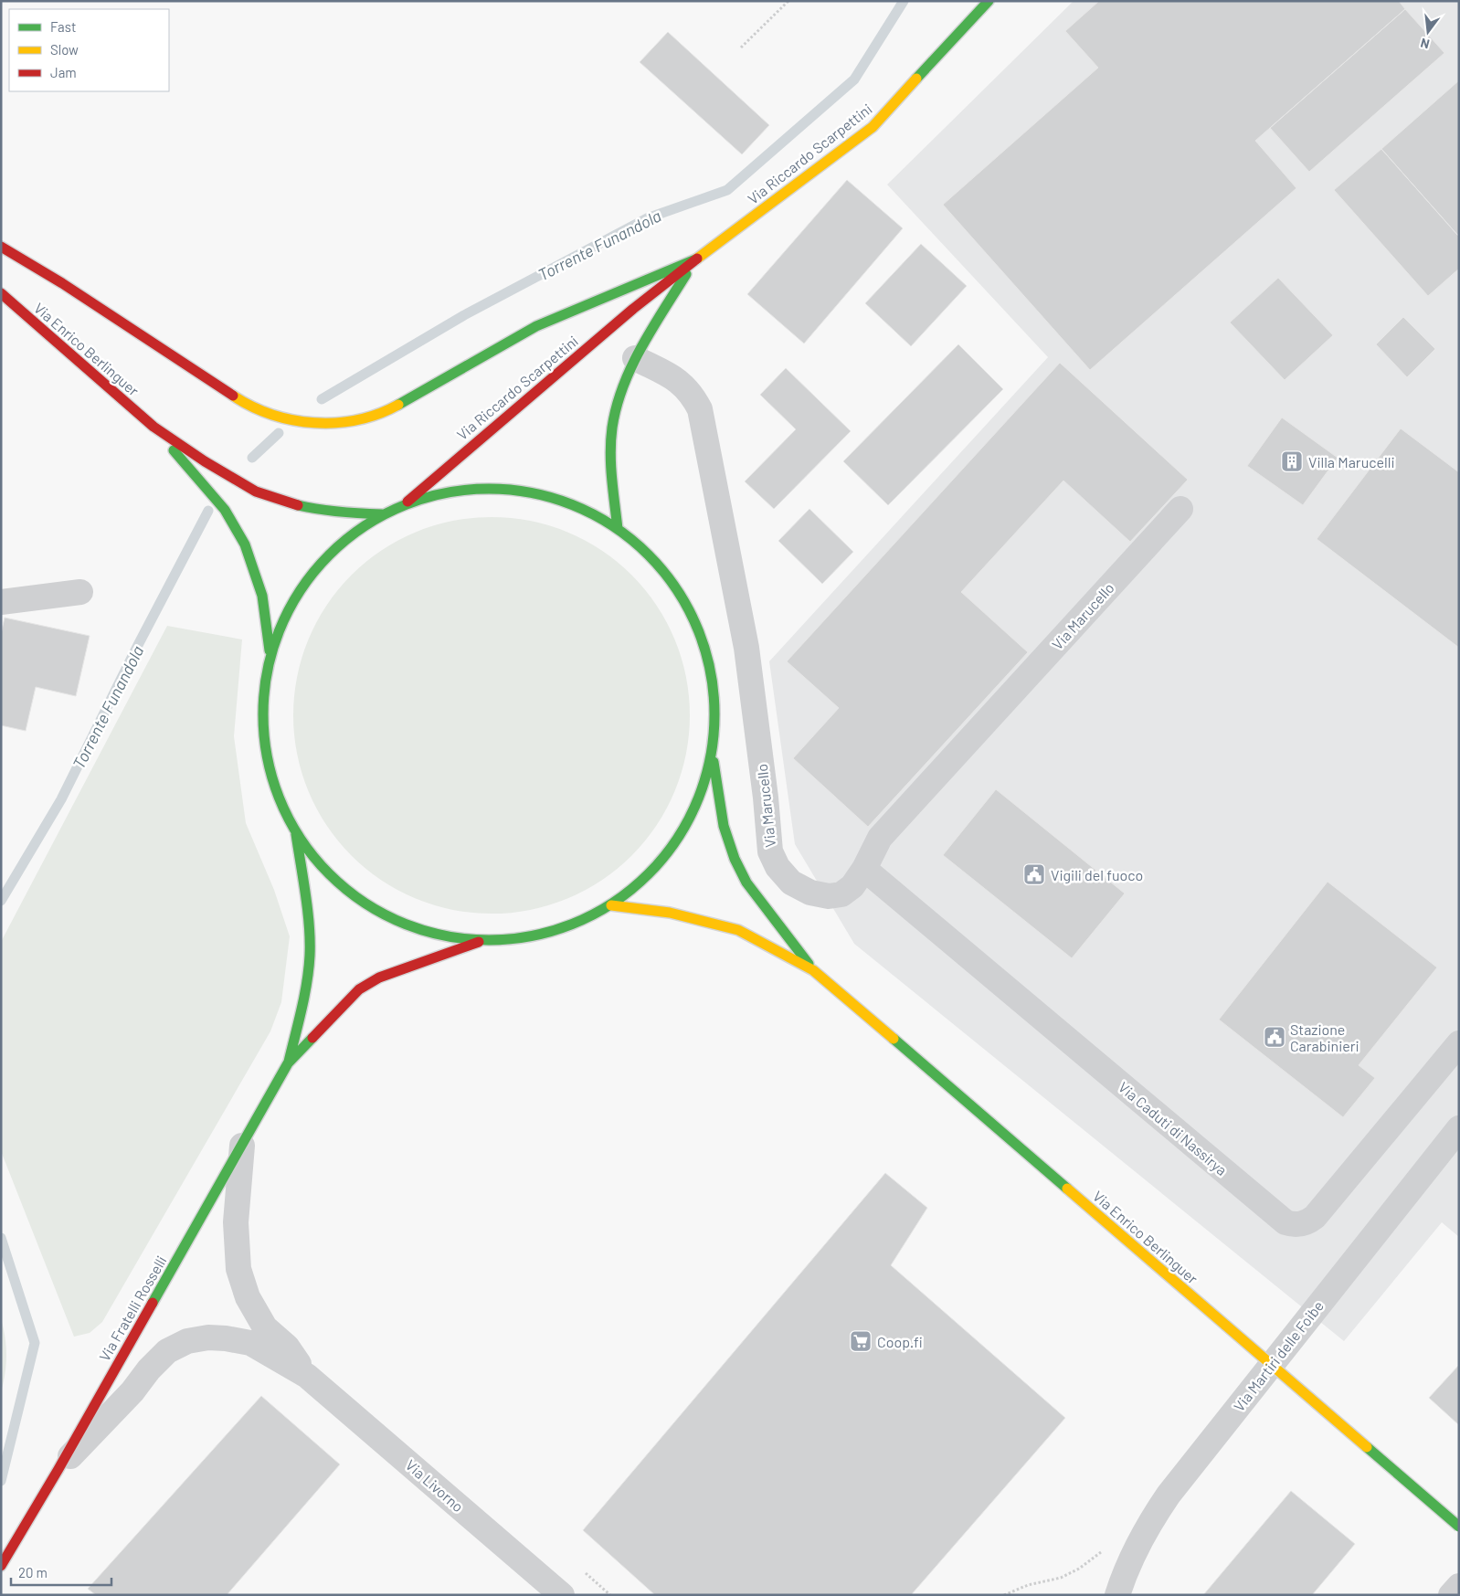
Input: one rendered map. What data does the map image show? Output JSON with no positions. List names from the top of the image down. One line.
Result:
{"streets":{"main road":["Via Riccardo Scarpettini","Via Enrico Berlinguer","Via Fratelli Rosselli"],"street":["Via Marucello","Via Caduti di Nassirya","Via Martiri delle Foibe","Via Livorno"]},"crossings":[["Via Riccardo Scarpettini","Via Enrico Berlinguer"],["Via Riccardo Scarpettini","Via Marucello"],["Via Enrico Berlinguer","Via Fratelli Rosselli"],["Via Marucello","Via Caduti di Nassirya"],["Via Fratelli Rosselli","Via Livorno"]],"water":["Torrente Funandola"],"places":{"building":["Villa Marucelli"],"public building":["Vigili del fuoco","Stazione Carabinieri"],"supermarket":["Coop.fi"]},"legend":["Fast","Slow","Jam"],"scale_bar":"20 m","north":"bottom"}
